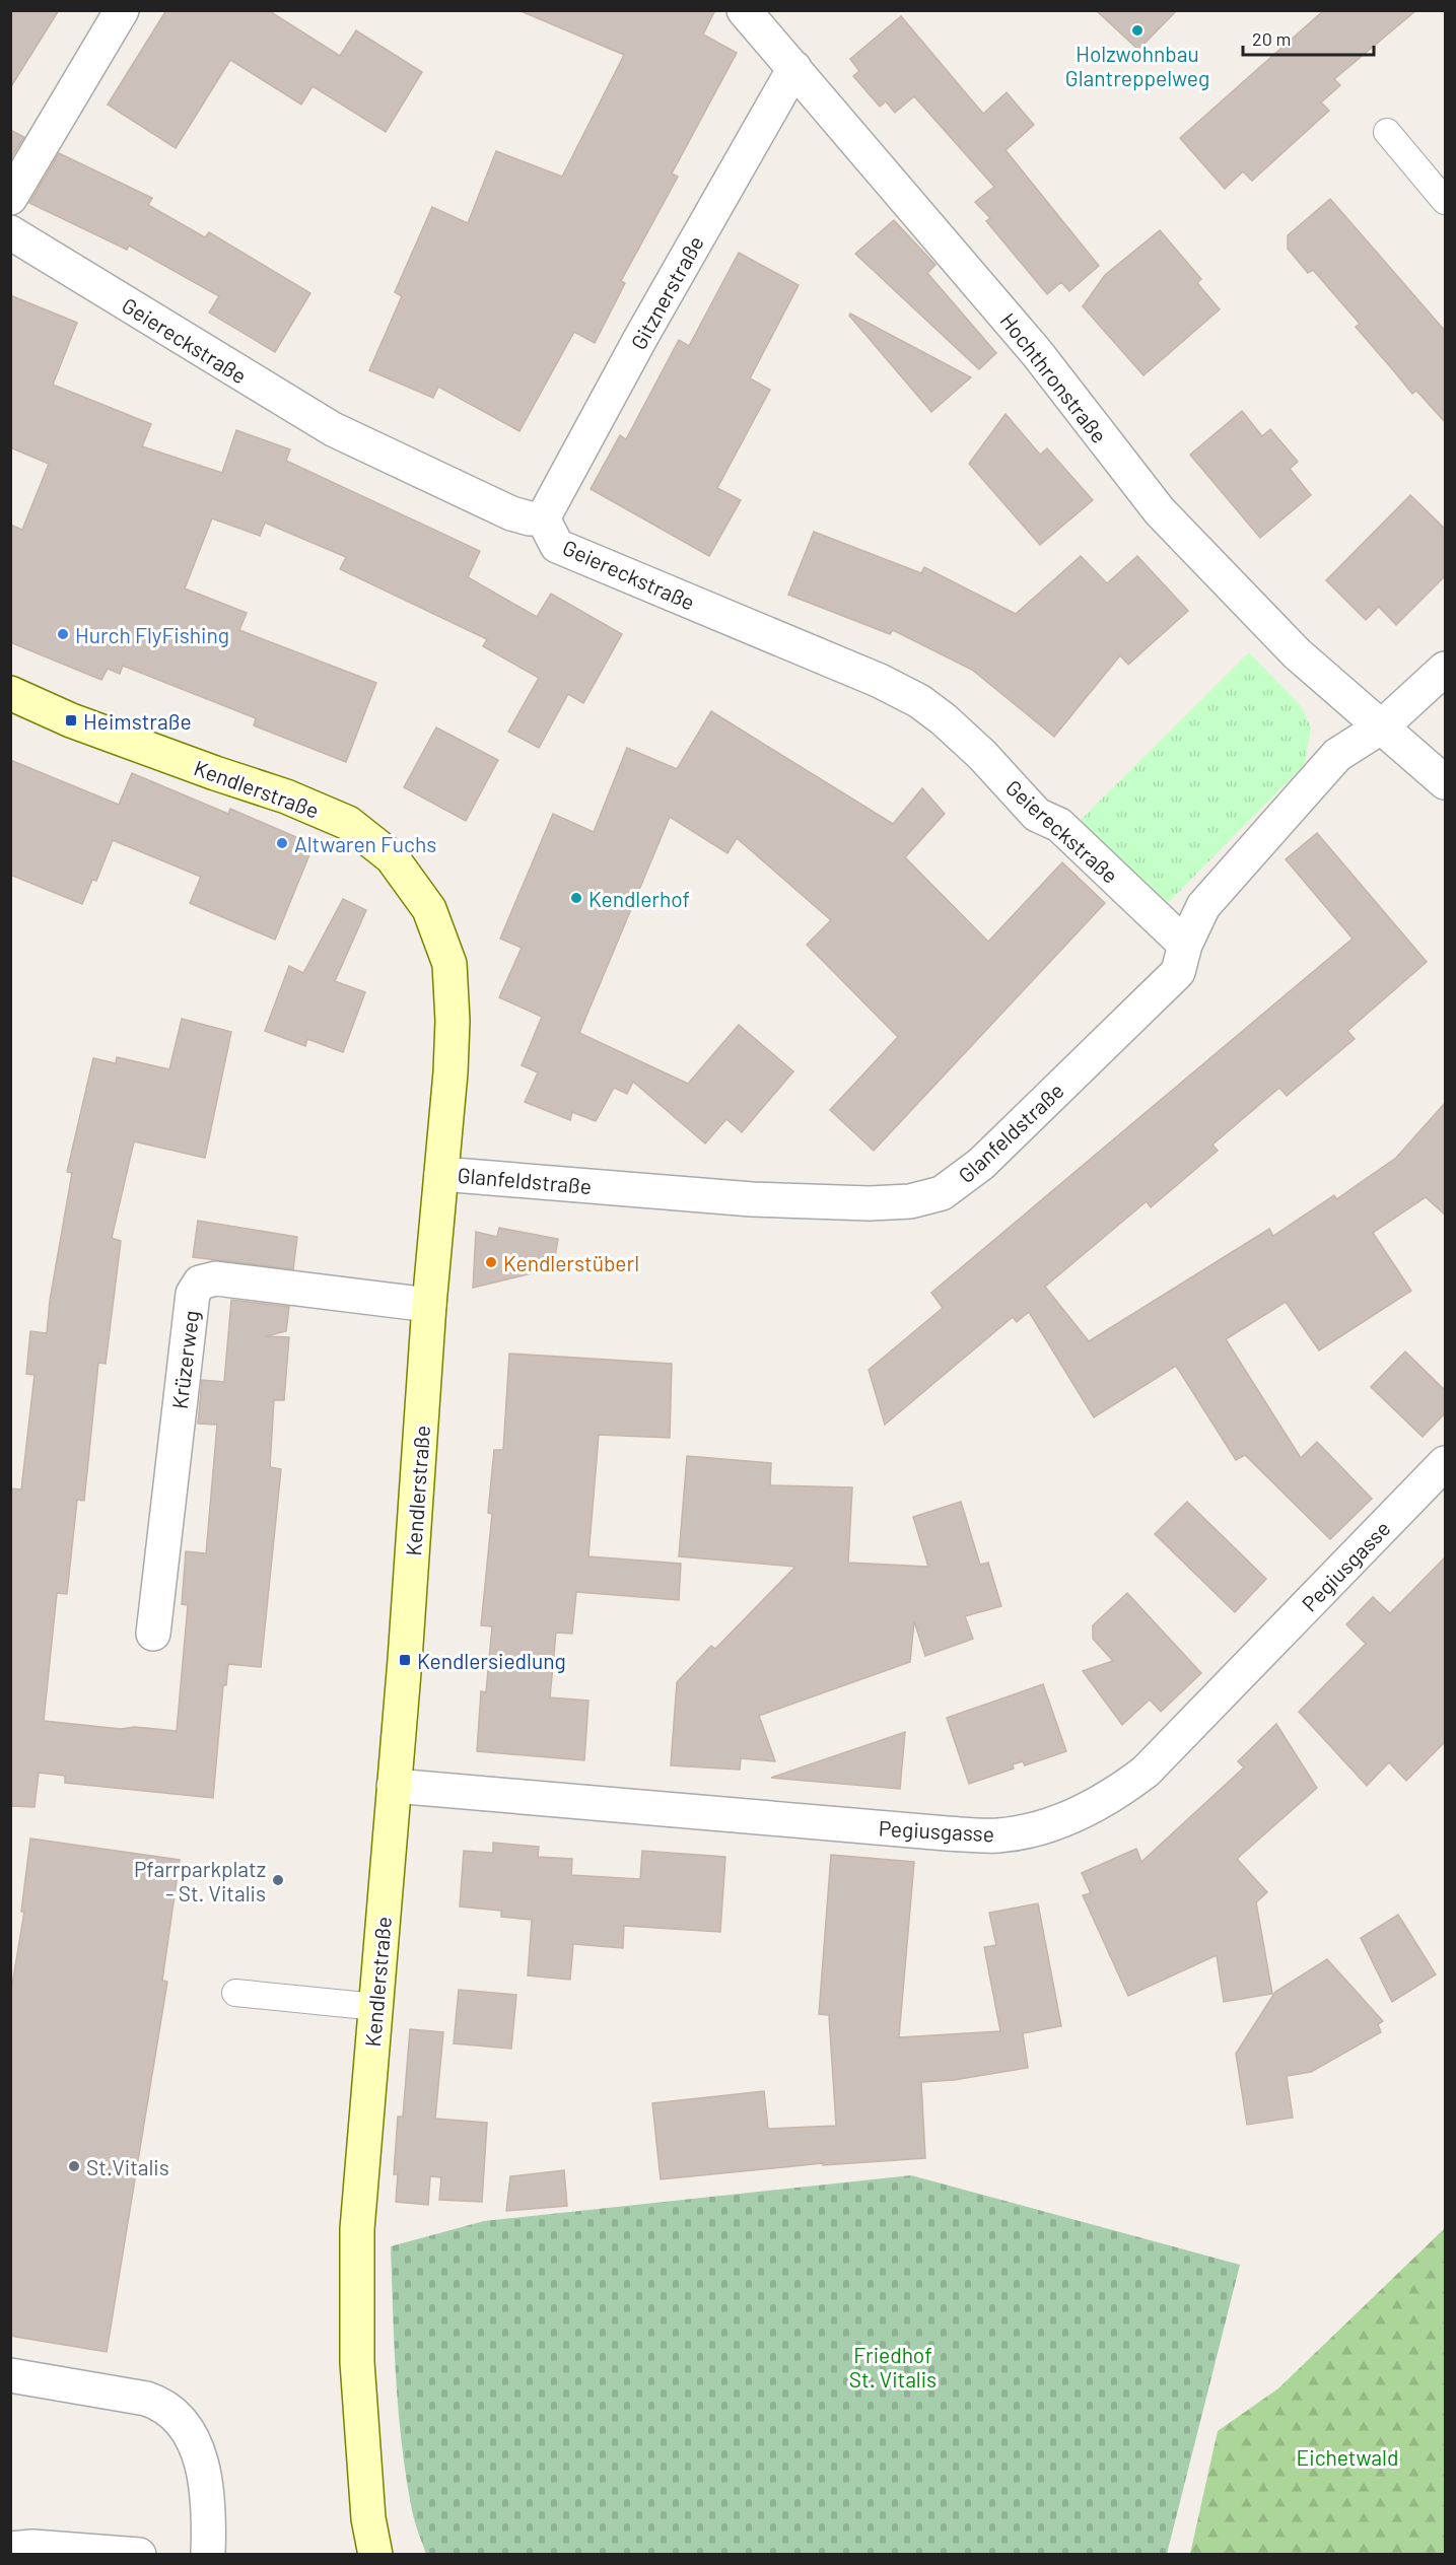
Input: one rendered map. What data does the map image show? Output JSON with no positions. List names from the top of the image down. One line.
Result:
{"streets":{"street":["Gitznerstraße","Geiereckstraße","Hochthronstraße","Kendlerstraße","Glanfeldstraße","Krüzerweg","Pegiusgasse"]},"crossings":[["Gitznerstraße","Geiereckstraße"],["Gitznerstraße","Hochthronstraße"],["Geiereckstraße","Glanfeldstraße"],["Hochthronstraße","Glanfeldstraße"],["Kendlerstraße","Glanfeldstraße"],["Kendlerstraße","Krüzerweg"],["Kendlerstraße","Pegiusgasse"]],"parks":["Friedhof St. Vitalis","Eichetwald"],"places":{"other":["Holzwohnbau Glantreppelweg","Hurch FlyFishing","Altwaren Fuchs","Kendlerhof","Kendlerstüberl","Pfarrparkplatz - St. Vitalis","St.Vitalis"],"transit":["Heimstraße","Kendlersiedlung"]},"scale_bar":"20 m"}
